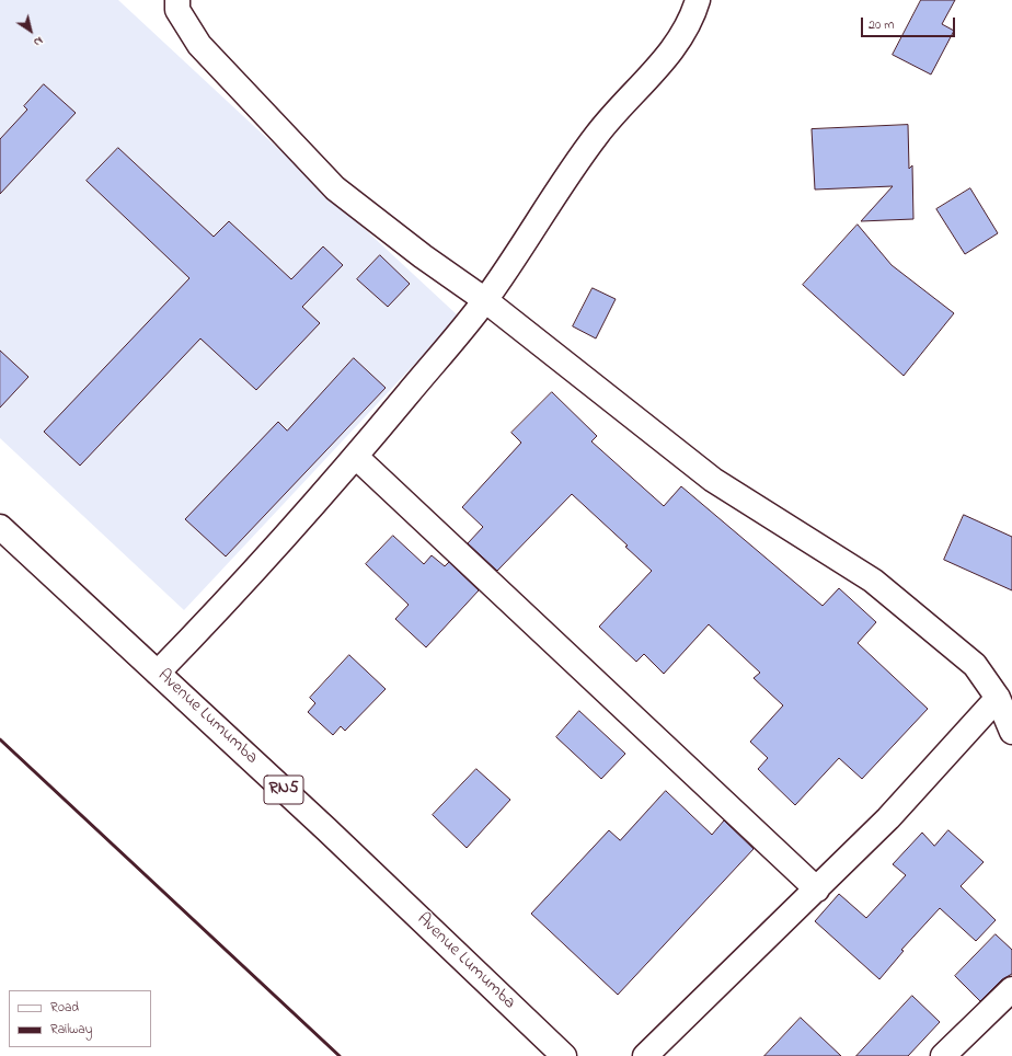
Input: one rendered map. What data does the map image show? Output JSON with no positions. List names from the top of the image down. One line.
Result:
{"streets":{"main road":["Avenue Lumumba","RN5"]},"legend":["Road","Railway"],"scale_bar":"20 m","north":"bottom right"}
